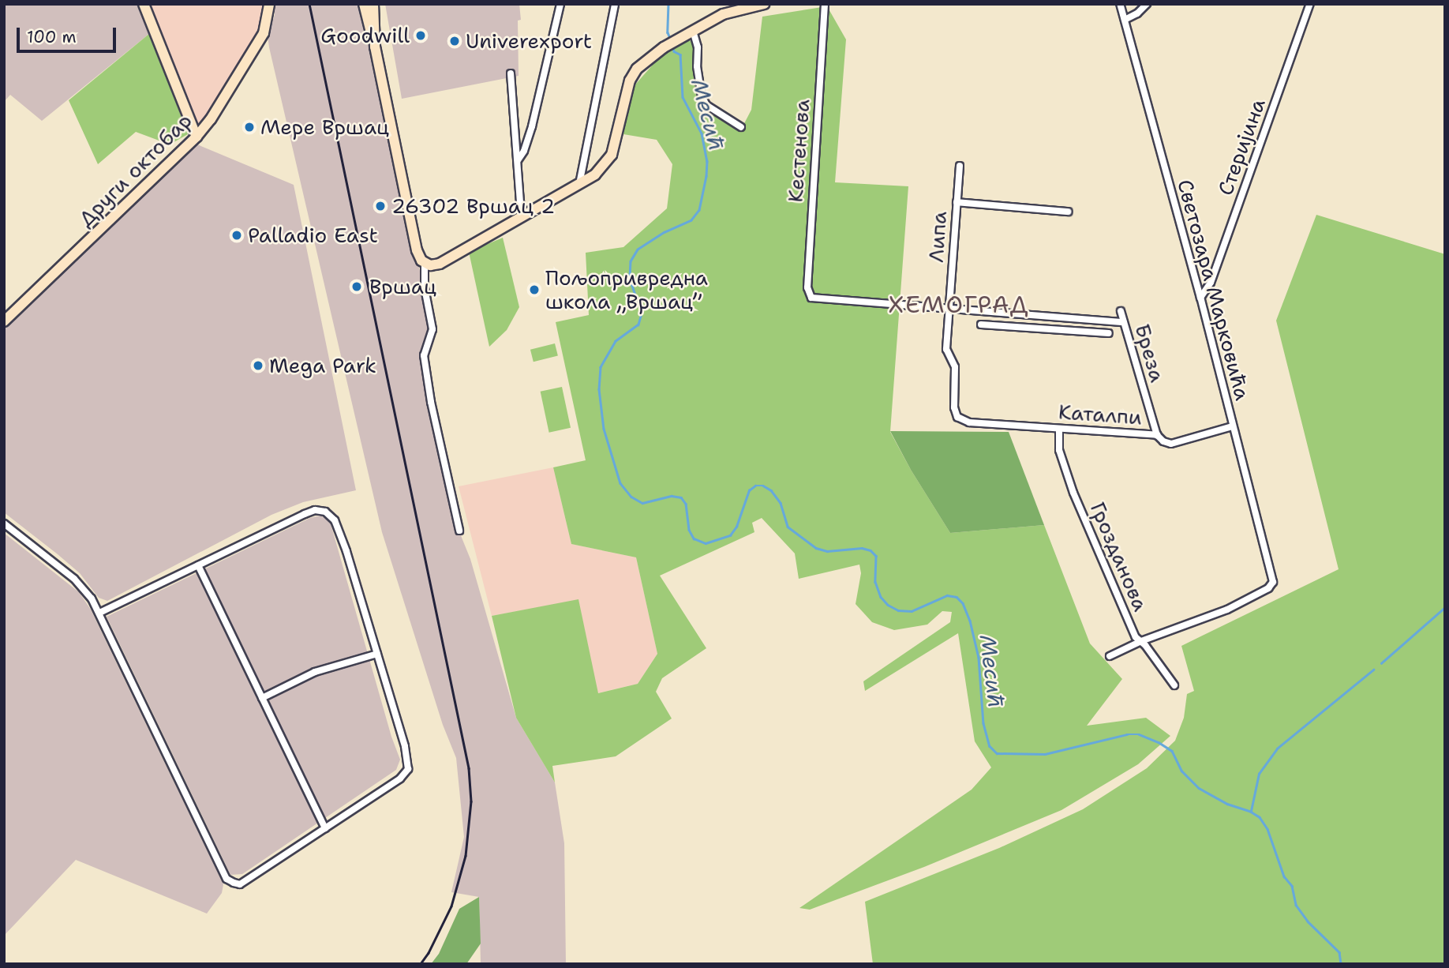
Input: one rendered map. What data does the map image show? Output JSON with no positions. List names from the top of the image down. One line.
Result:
{"streets":{"street":["Стеријина","Кестенова","Други октобар","Липа","Светозара Марковића","Бреза","Каталпи","Грозданова"]},"crossings":[["Стеријина","Светозара Марковића"],["Кестенова","Липа"],["Липа","Каталпи"],["Светозара Марковића","Каталпи"],["Светозара Марковића","Грозданова"],["Бреза","Каталпи"],["Каталпи","Грозданова"]],"districts":["ХЕМОГРАД"],"water":["Месић"],"places":["Goodwill","Univerexport","Мере Вршац","26302 Вршац 2","Palladio East","Вршац","Пољопривредна школа „Вршац”","Mega Park"],"scale_bar":"100 m"}
